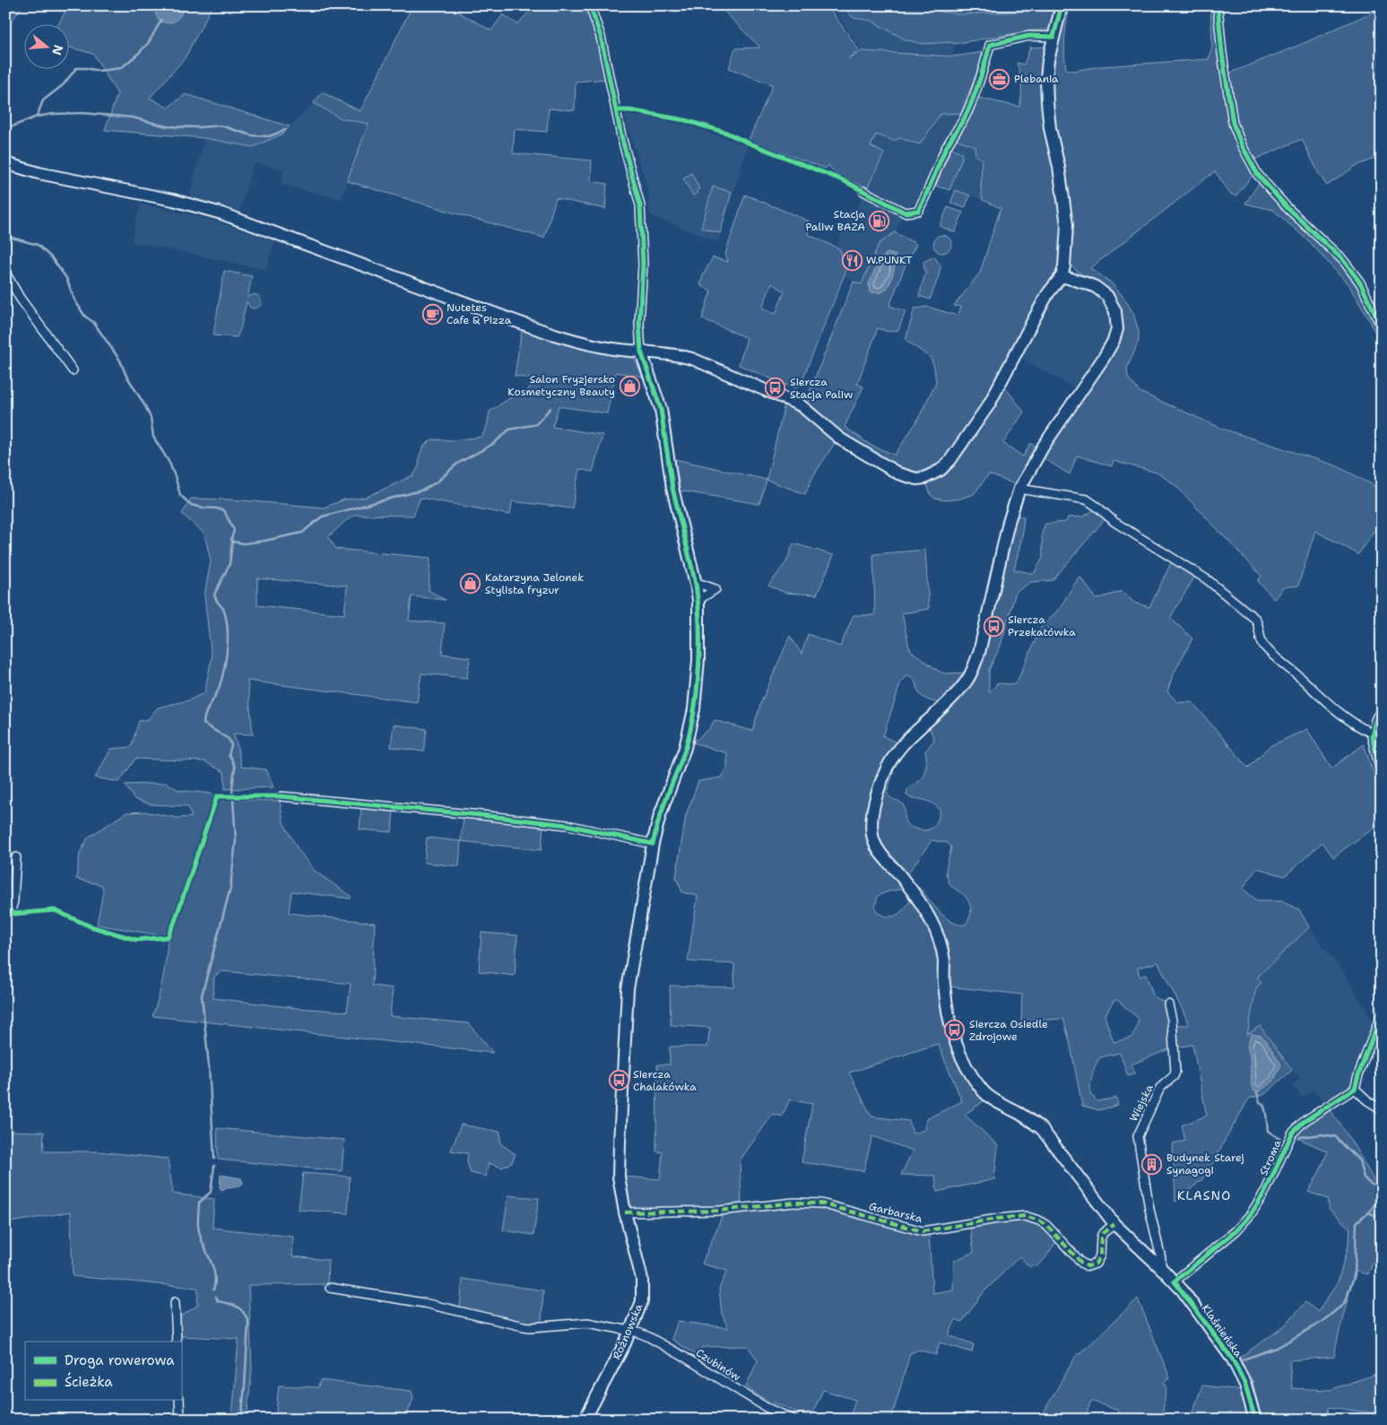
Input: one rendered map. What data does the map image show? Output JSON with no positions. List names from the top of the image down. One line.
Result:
{"streets":{"street":["Wiejska","Stroma","Garbarska","Klaśnieńska","Rożnowska","Czubinów"]},"crossings":[["Wiejska","Klaśnieńska"],["Stroma","Klaśnieńska"],["Garbarska","Klaśnieńska"],["Garbarska","Rożnowska"],["Rożnowska","Czubinów"]],"districts":["KLASNO"],"places":{"office":["Plebania"],"fuel station":["Stacja Paliw BAZA"],"restaurant":["W.PUNKT"],"cafe":["Nutetes Cafe & Pizza"],"shop":["Salon Fryzjersko Kosmetyczny Beauty","Katarzyna Jelonek Stylista fryzur"],"bus stop":["Siercza Stacja Paliw","Siercza Przekatówka","Siercza Osiedle Zdrojowe","Siercza Chalakówka"],"building":["Budynek Starej Synagogi"]},"legend":["Droga rowerowa","Ścieżka"],"north":"right"}
